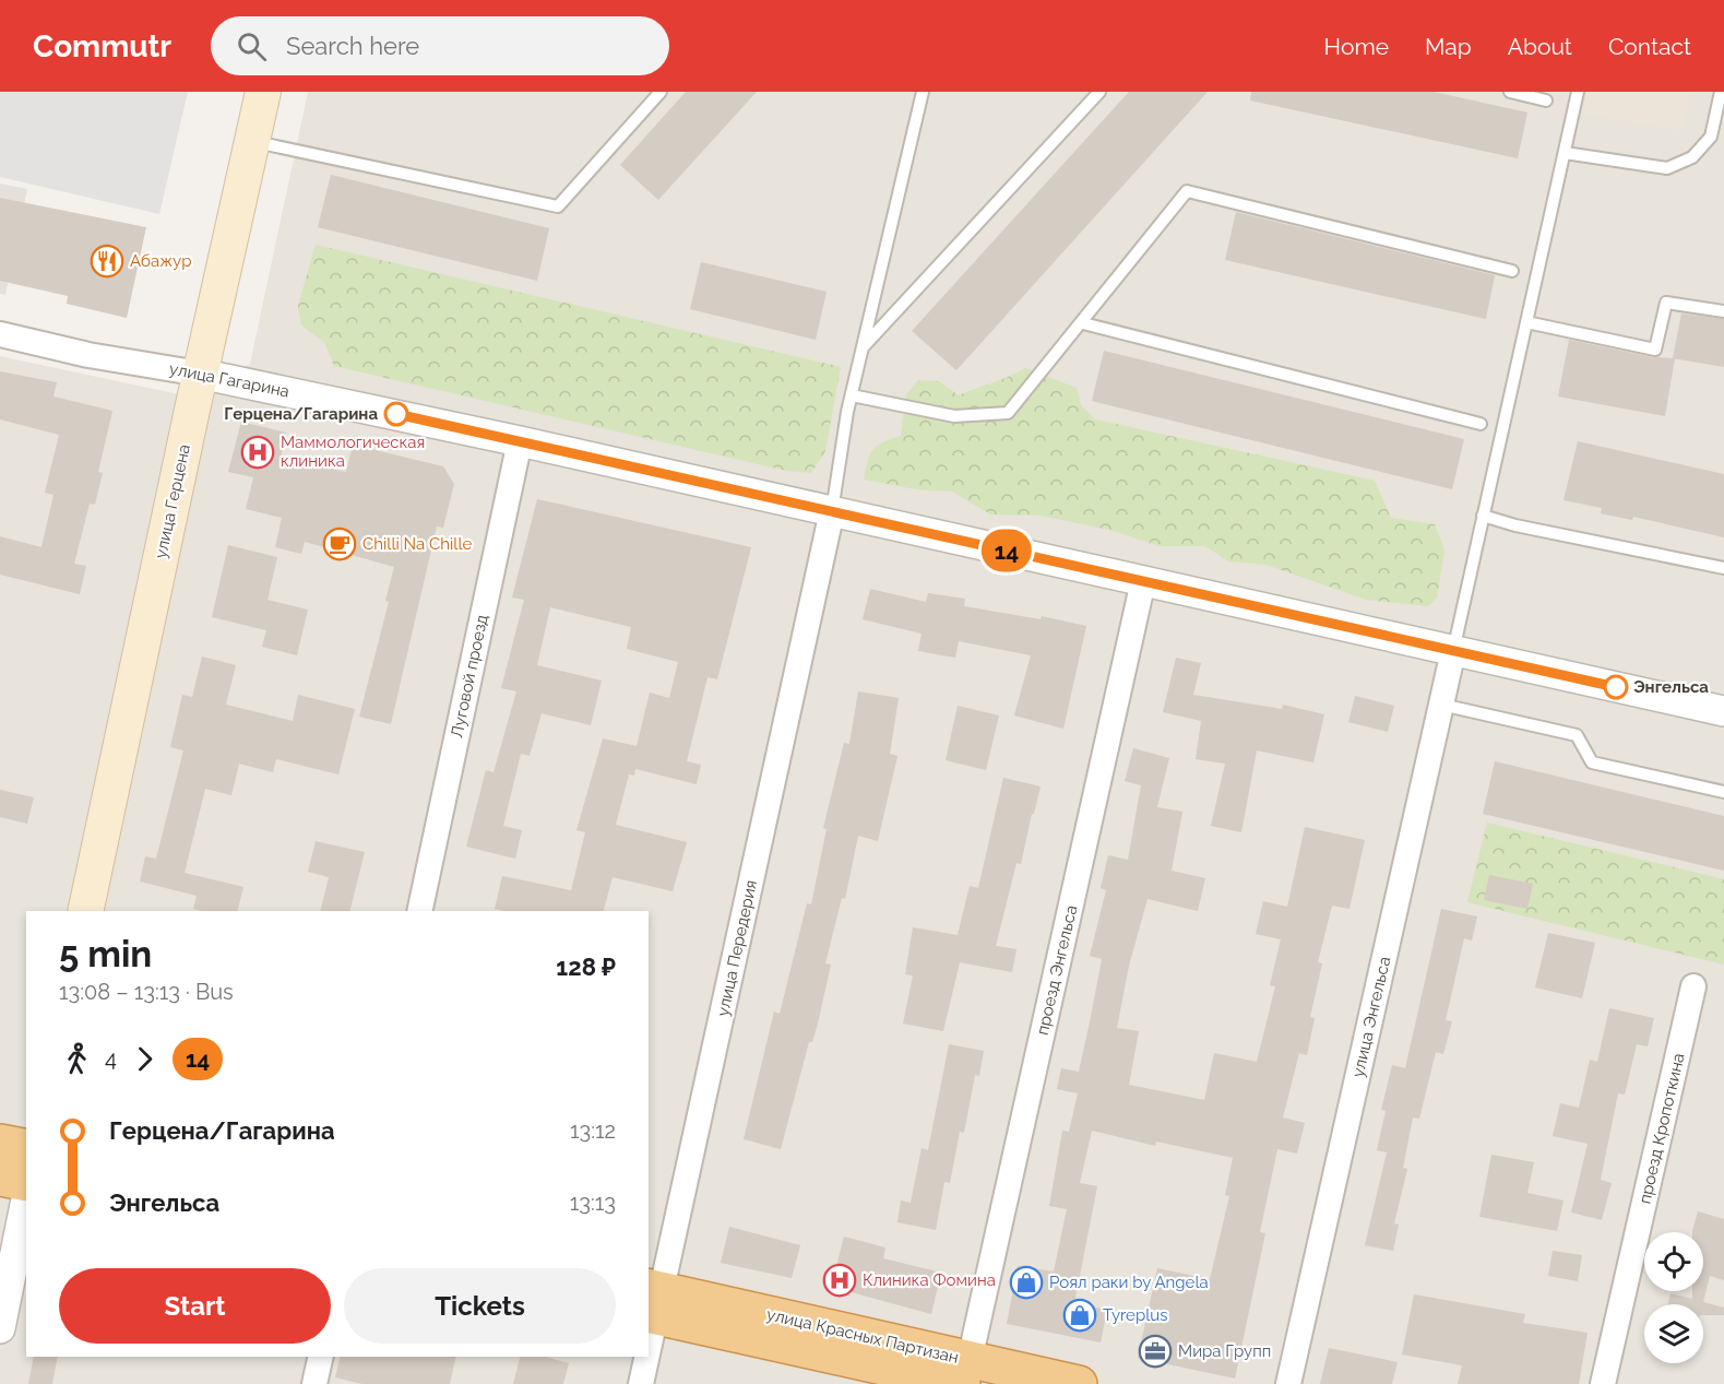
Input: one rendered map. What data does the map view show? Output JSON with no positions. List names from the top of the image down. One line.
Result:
{"streets":{"highway":["улица Красных Партизан"],"main road":["улица Герцена"],"street":["улица Гагарина","Луговой проезд","улица Передерия","проезд Энгельса","улица Энгельса","проезд Кропоткина"]},"crossings":[["улица Гагарина","улица Герцена"],["улица Гагарина","Луговой проезд"],["улица Гагарина","улица Передерия"],["улица Гагарина","проезд Энгельса"],["улица Гагарина","улица Энгельса"],["улица Передерия","улица Красных Партизан"],["проезд Энгельса","улица Красных Партизан"]],"places":{"restaurant":["Абажур"],"other":["Герцена/Гагарина","Энгельса"],"hospital":["Маммологическая клиника","Клиника Фомина"],"cafe":["Chilli Na Chille"],"shop":["Роял раки by Angela","Tyreplus"],"office":["Мира Групп"]},"lines":["bus line 14"],"page":{"header":"Commutr","search":"Search here","nav":["Home","Map","About","Contact"],"on_map":"14","heading":["5 min","13:08 – 13:13 · Bus","128 ₽"],"legs":["4","14"],"list":[{"name":"Герцена/Гагарина","value":"13:12"},{"name":"Энгельса","value":"13:13"}],"buttons":["Start","Tickets"]}}
